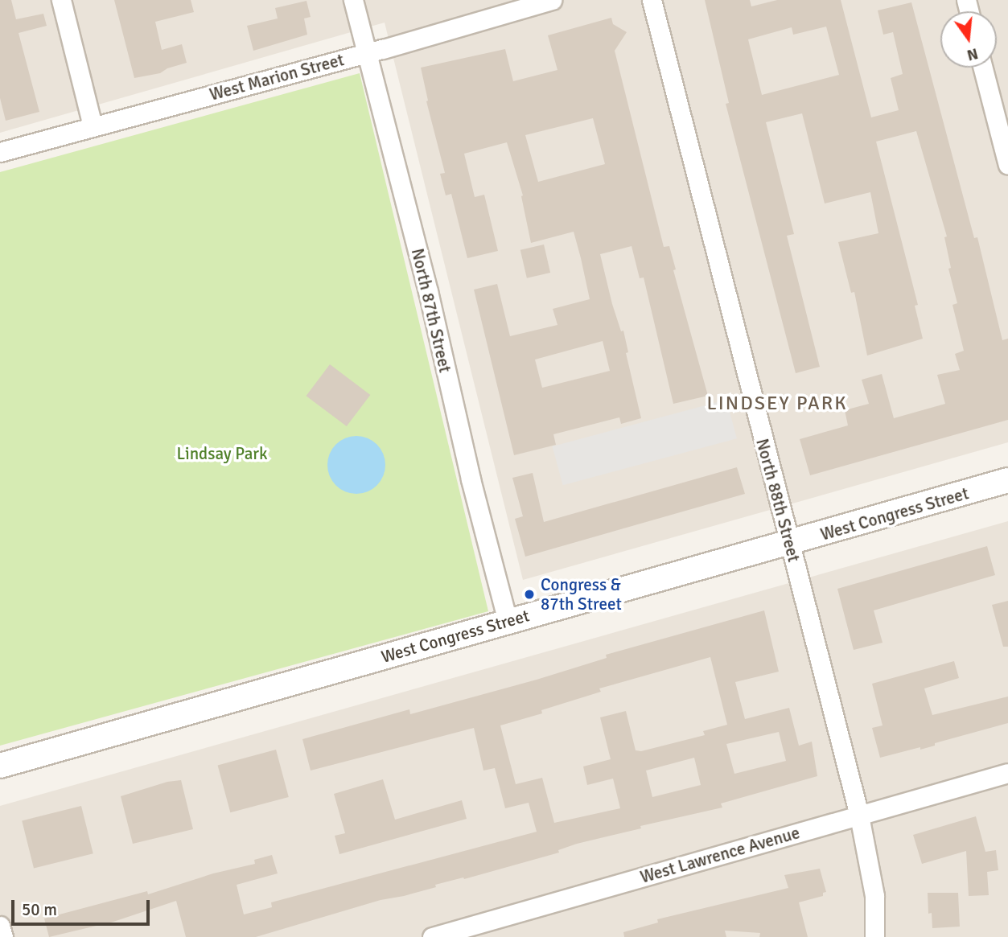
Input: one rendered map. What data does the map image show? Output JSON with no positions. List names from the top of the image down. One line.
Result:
{"streets":{"street":["West Marion Street","North 87th Street","North 88th Street","West Congress Street","West Lawrence Avenue"]},"crossings":[["West Marion Street","North 87th Street"],["North 87th Street","West Congress Street"],["North 88th Street","West Congress Street"],["North 88th Street","West Lawrence Avenue"]],"districts":["LINDSEY PARK"],"parks":["Lindsay Park"],"places":["Congress & 87th Street"],"scale_bar":"50 m","north":"bottom"}
